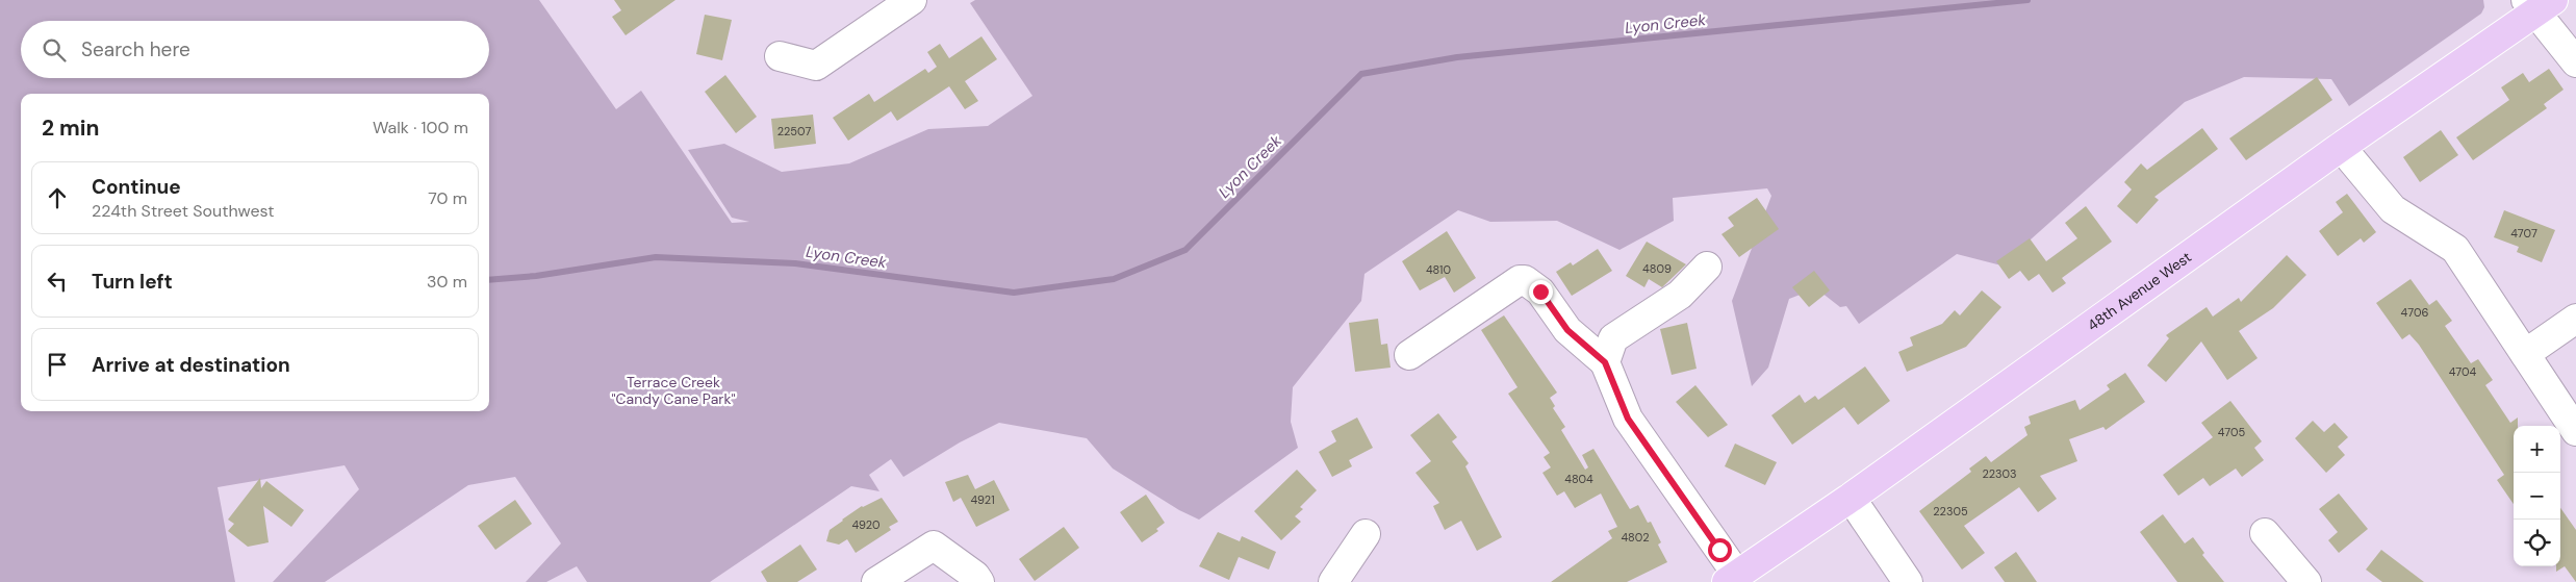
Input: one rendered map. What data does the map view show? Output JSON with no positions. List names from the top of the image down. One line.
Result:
{"streets":{"main road":["48th Avenue West"]},"water":["Lyon Creek"],"parks":["Terrace Creek \"Candy Cane Park\""],"house_numbers":["22507","4707","4809","4810","4706","4704","4705","22303","4804","4921","22305","4920","4802"],"page":{"search":"Search here","heading":["2 min","Walk · 100 m"],"list":[["Continue","224th Street Southwest","70 m"],["Turn left","30 m"],"Arrive at destination"],"map_buttons":["+","−"]}}
